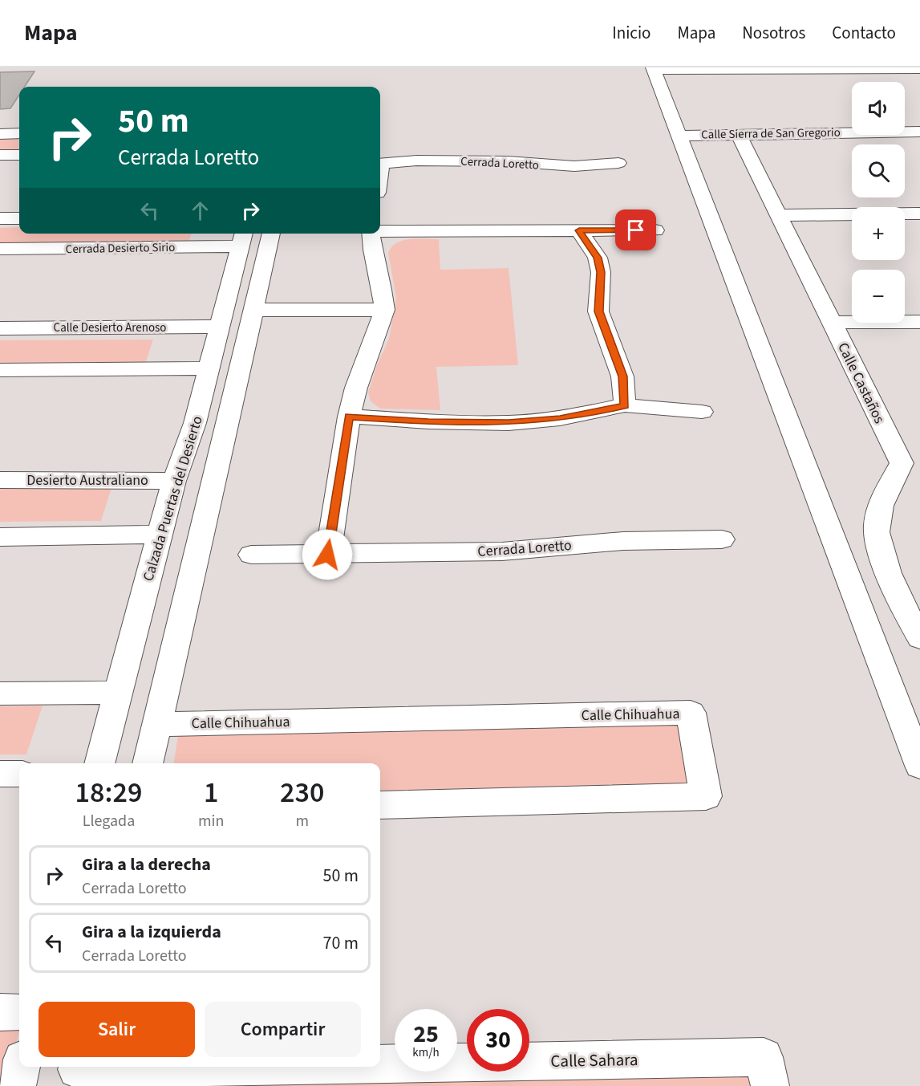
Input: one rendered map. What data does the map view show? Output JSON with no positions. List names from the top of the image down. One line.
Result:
{"streets":{"street":["Calle Sierra de San Gregorio","Cerrada Loretto","Cerrada Desierto Sirio","Calle Desierto Arenoso","Calle Castaños","Desierto Australiano","Calzada Puertas del Desierto","Calle Chihuahua","Calle Sahara"]},"crossings":[["Calle Sierra de San Gregorio","Calle Castaños"],["Cerrada Desierto Sirio","Calzada Puertas del Desierto"],["Calle Desierto Arenoso","Calzada Puertas del Desierto"],["Desierto Australiano","Calzada Puertas del Desierto"]],"page":{"header":"Mapa","nav":["Inicio","Mapa","Nosotros","Contacto"],"map_buttons":["+","−"],"turn":["50 m","Cerrada Loretto"],"eta":["18:29","Llegada","1","min","230","m"],"list":[{"name":"Gira a la derecha","note":"Cerrada Loretto","value":"50 m"},{"name":"Gira a la izquierda","note":"Cerrada Loretto","value":"70 m"}],"buttons":["Salir","Compartir"],"speed":"25 km/h","limit":"30"}}
